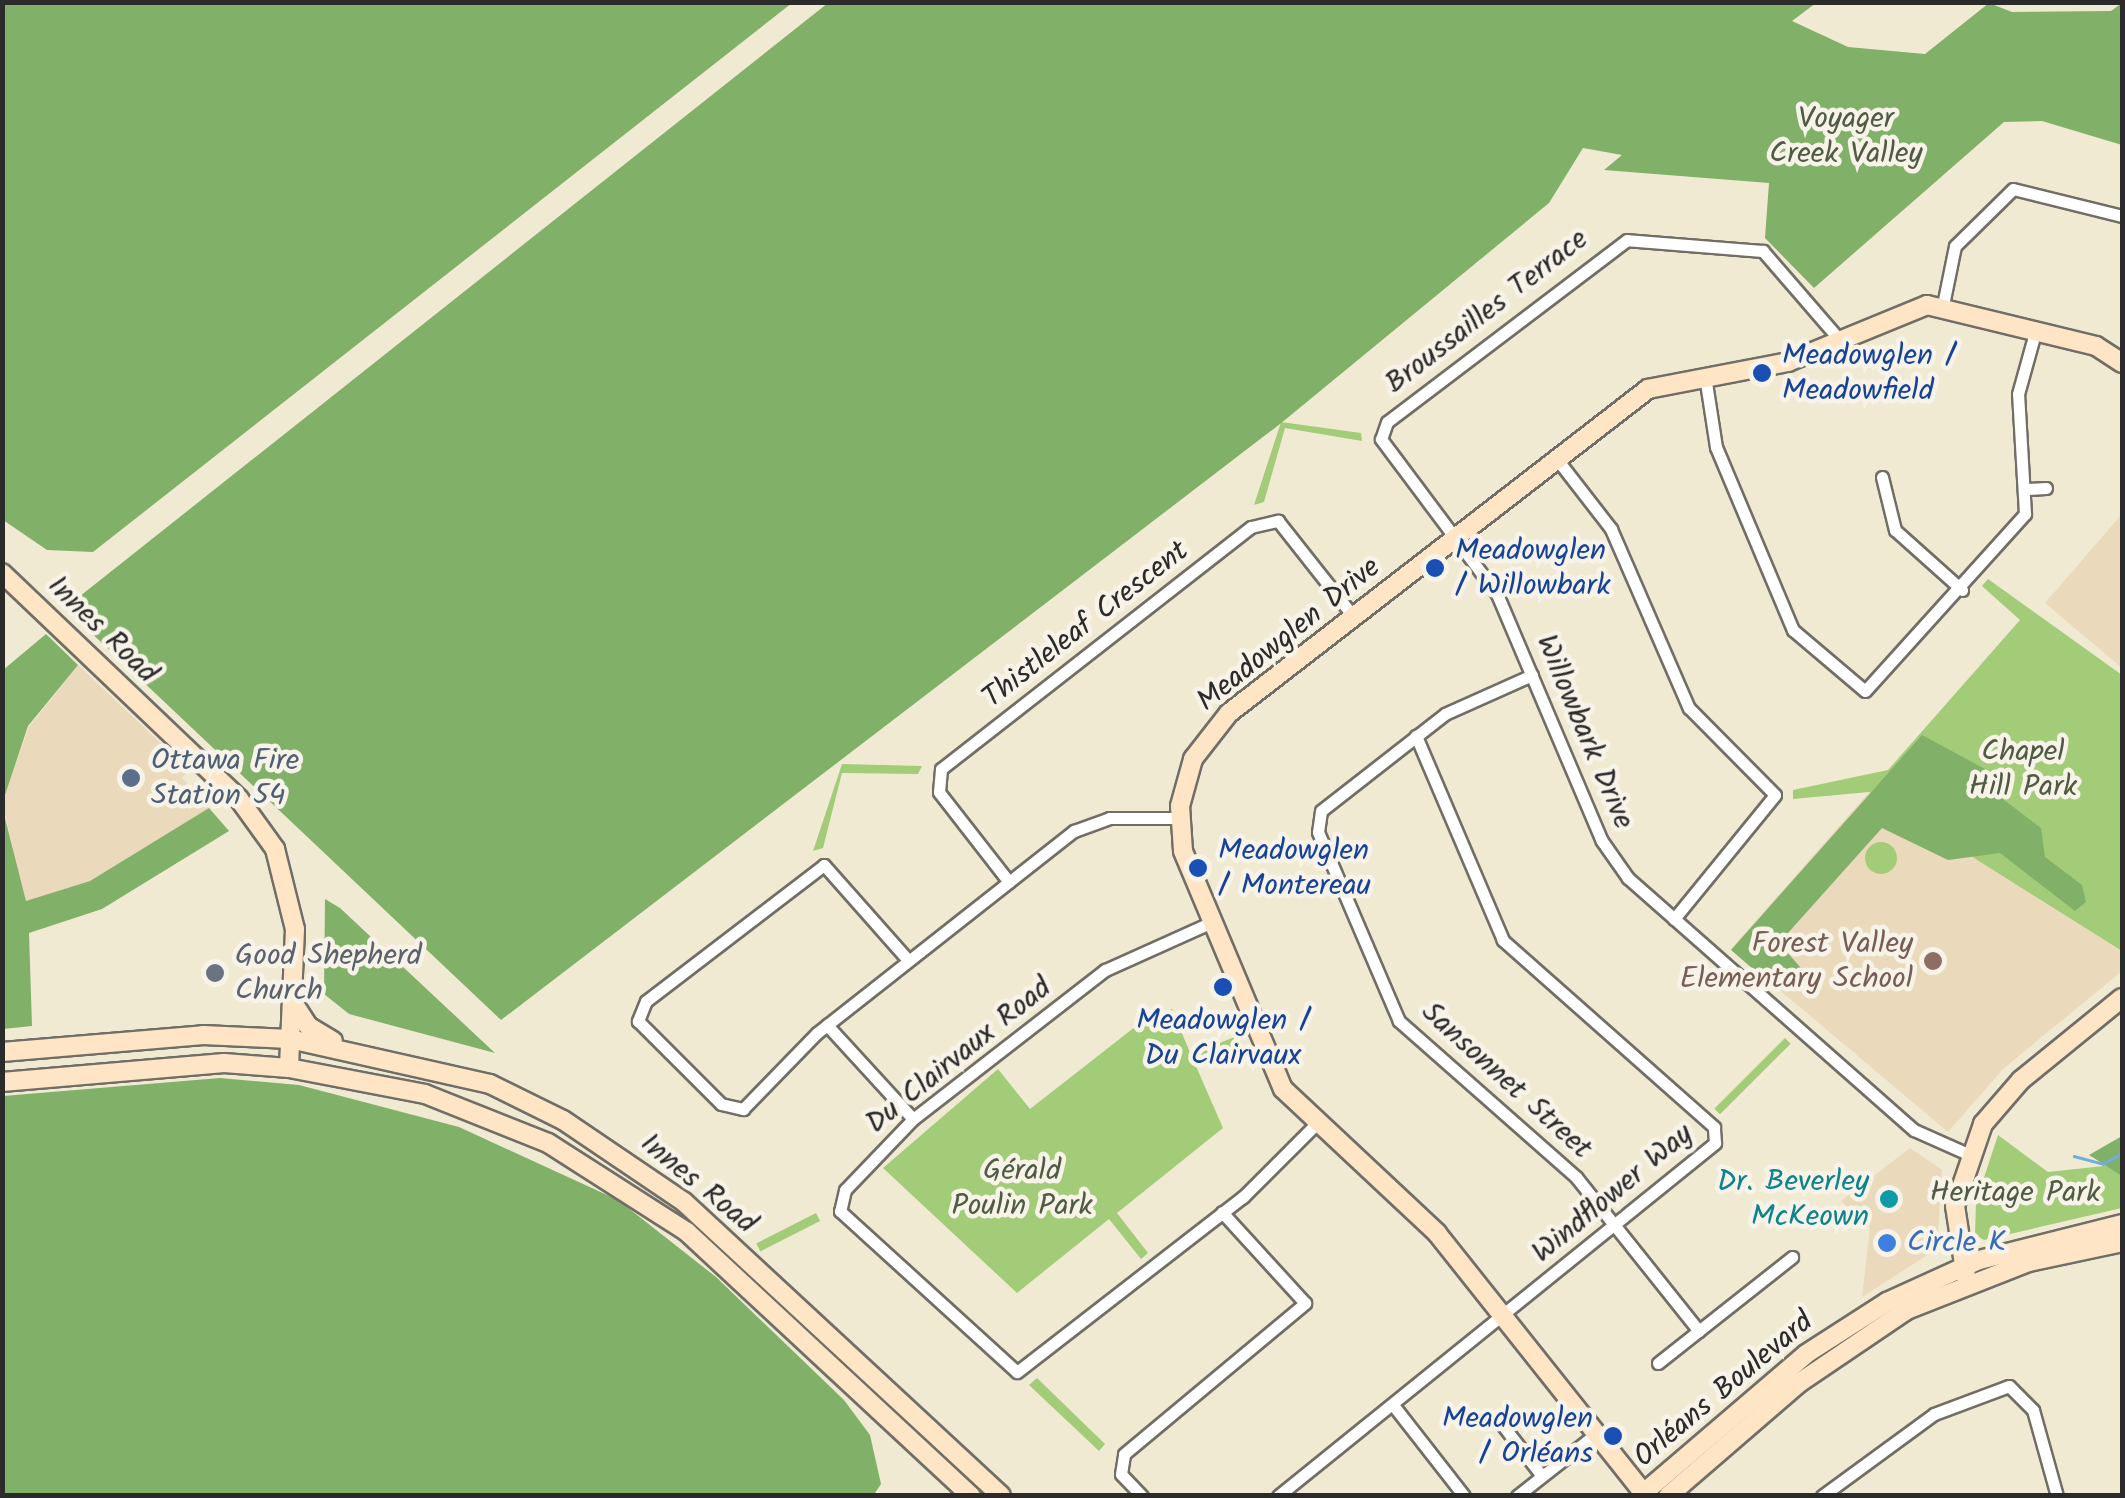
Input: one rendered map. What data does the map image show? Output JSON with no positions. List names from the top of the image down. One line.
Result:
{"streets":{"main road":["Innes Road","Meadowglen Drive","Orléans Boulevard"],"street":["Broussailles Terrace","Thistleleaf Crescent","Willowbark Drive","Du Clairvaux Road","Sansonnet Street","Windflower Way"]},"crossings":[["Broussailles Terrace","Meadowglen Drive"],["Broussailles Terrace","Willowbark Drive"],["Thistleleaf Crescent","Meadowglen Drive"],["Meadowglen Drive","Willowbark Drive"],["Meadowglen Drive","Du Clairvaux Road"],["Meadowglen Drive","Windflower Way"],["Meadowglen Drive","Orléans Boulevard"],["Willowbark Drive","Sansonnet Street"],["Sansonnet Street","Windflower Way"]],"parks":["Voyager Creek Valley","Chapel Hill Park","Gérald Poulin Park","Heritage Park"],"places":["Meadowglen / Meadowfield","Meadowglen / Willowbark","Ottawa Fire Station 54","Meadowglen / Montereau","Forest Valley Elementary School","Good Shepherd Church","Meadowglen / Du Clairvaux","Dr. Beverley McKeown","Circle K","Meadowglen / Orléans"]}
